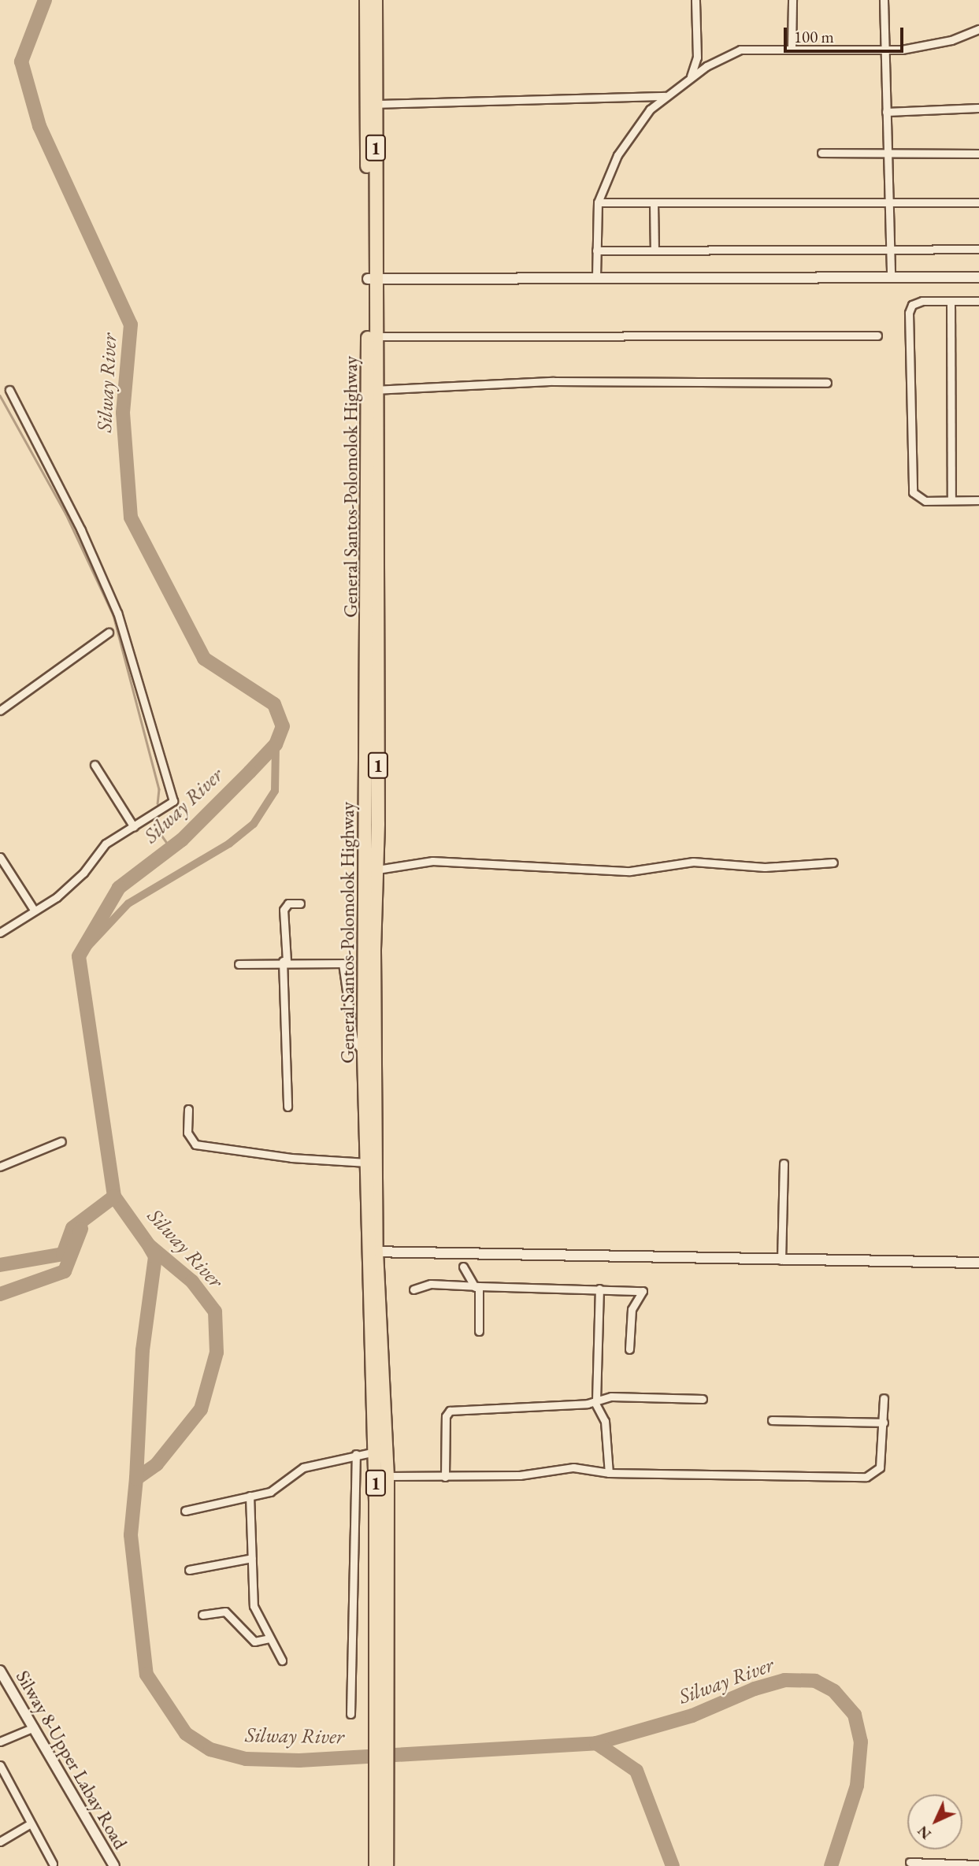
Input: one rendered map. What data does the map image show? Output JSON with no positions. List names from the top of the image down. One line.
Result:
{"streets":{"highway":["1","General Santos-Polomolok Highway"],"street":["Silway 8-Upper Labay Road"]},"crossings":[["1","General Santos-Polomolok Highway"]],"water":["Silway River"],"scale_bar":"100 m","north":"bottom left"}
